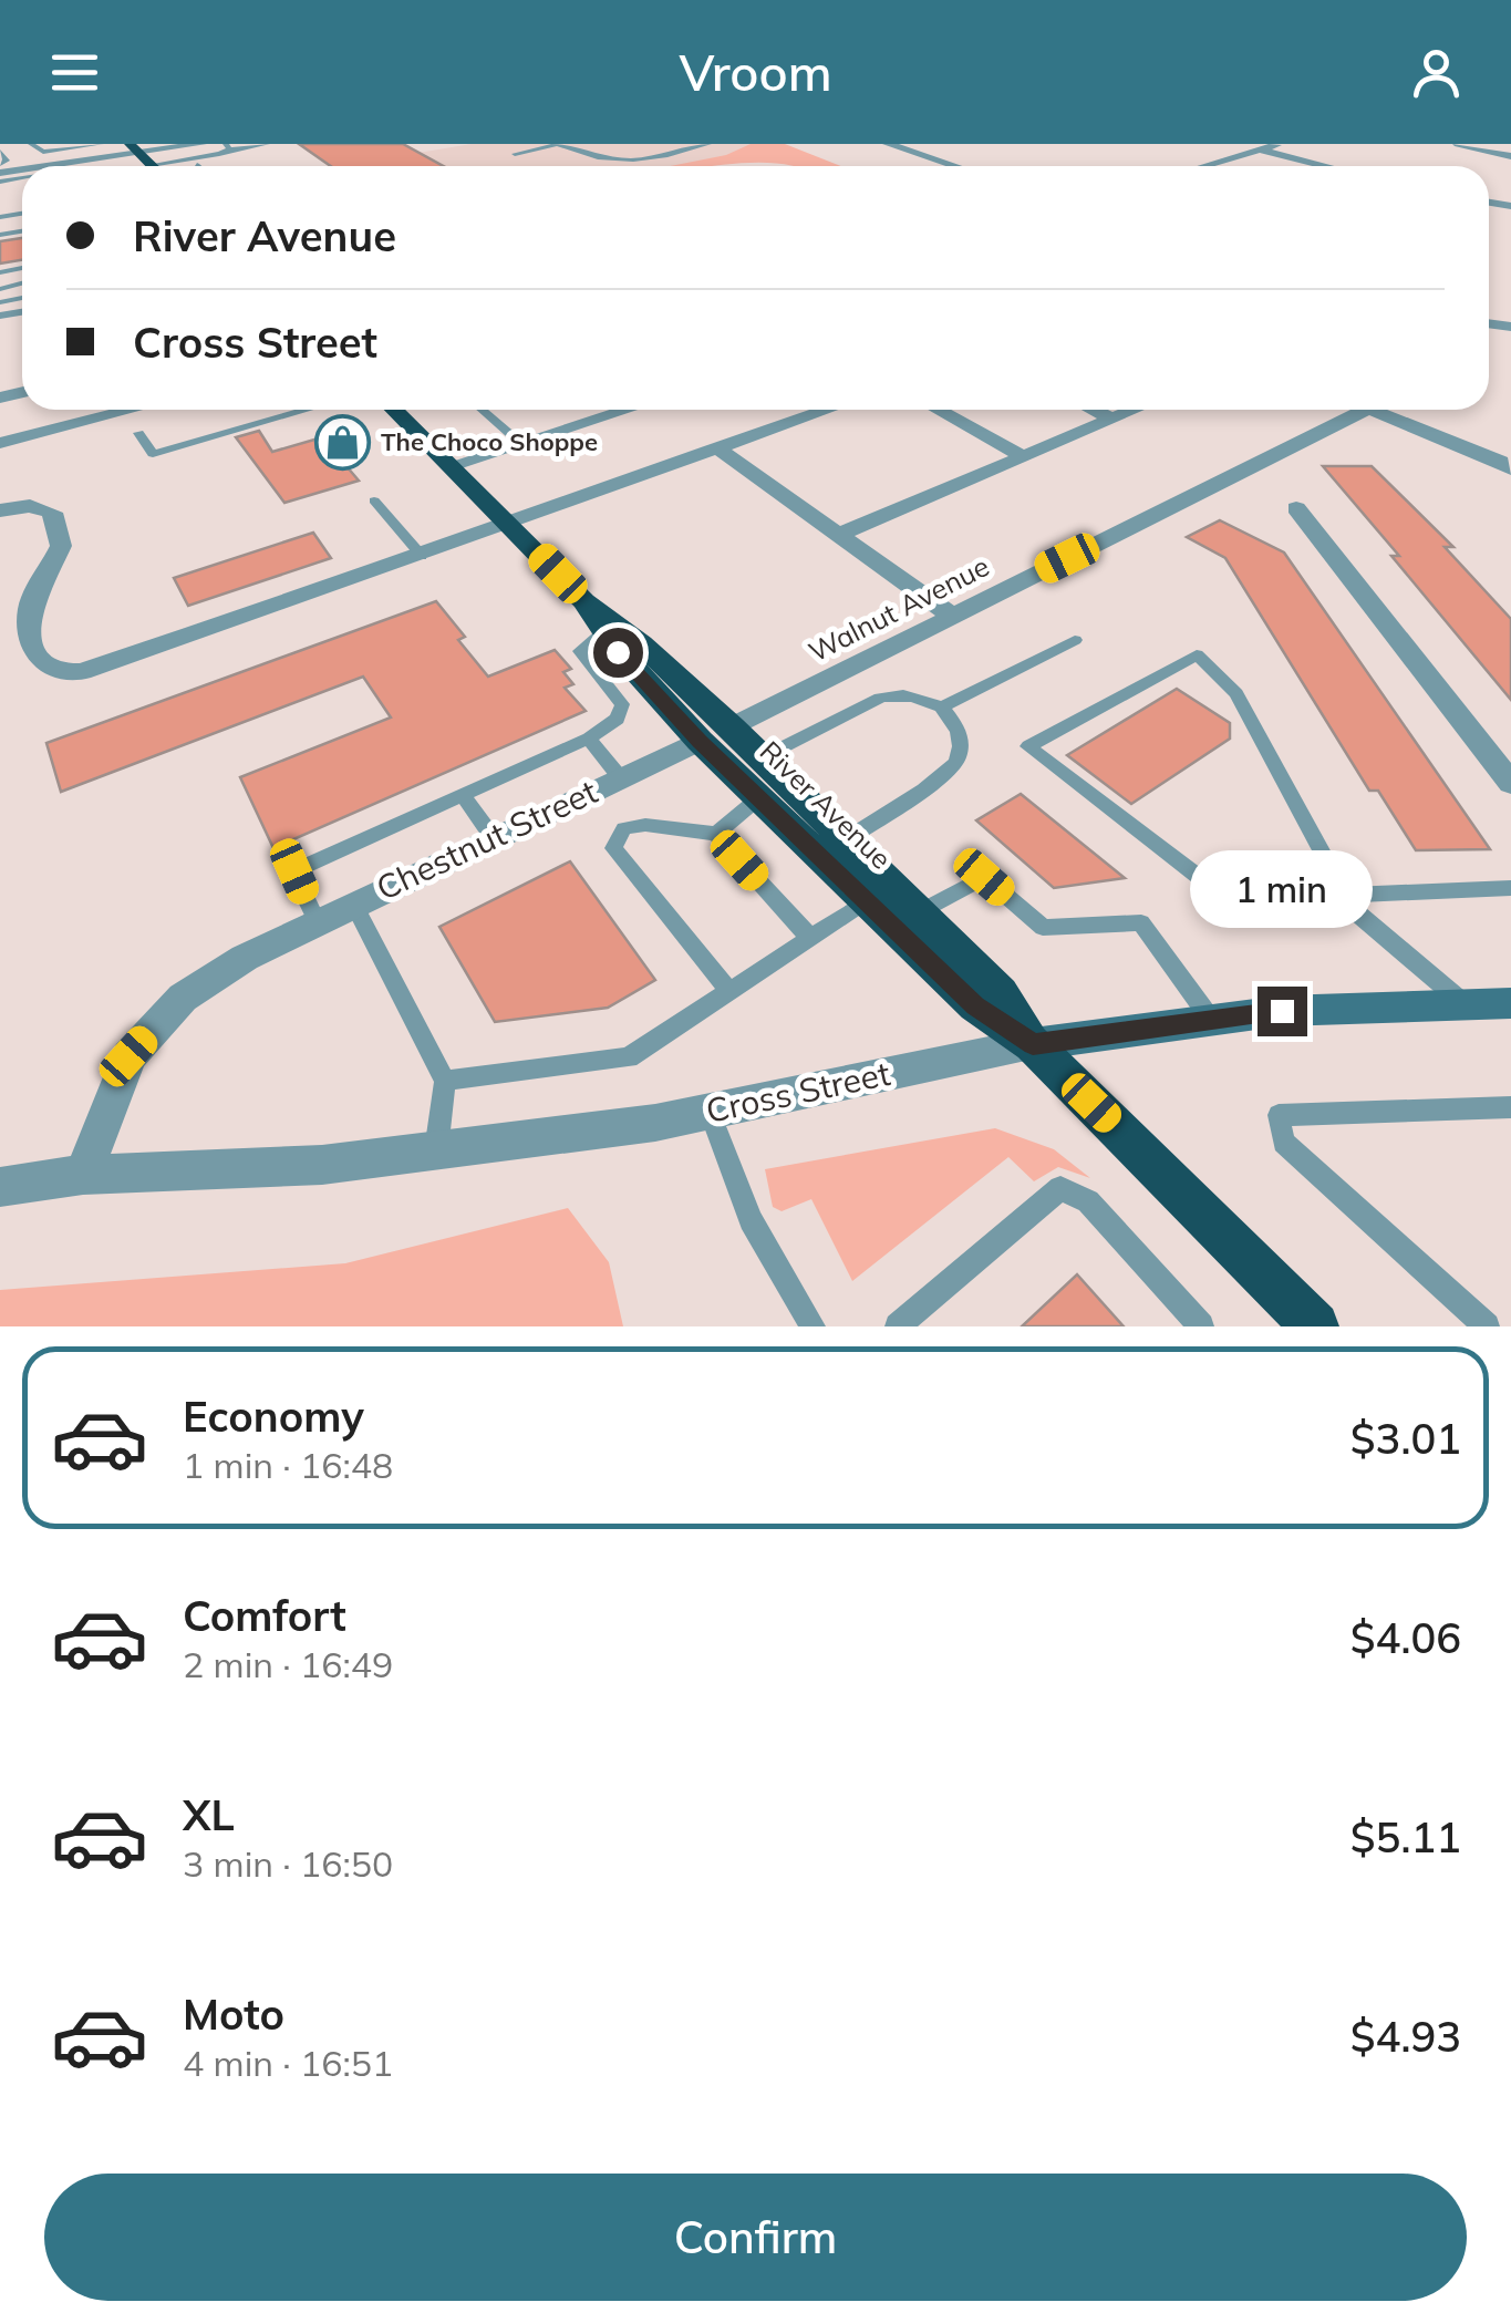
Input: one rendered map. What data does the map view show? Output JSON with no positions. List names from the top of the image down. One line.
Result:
{"streets":{"highway":["River Avenue"],"main road":["Cross Street"],"street":["Walnut Avenue","Chestnut Street"]},"crossings":[["Walnut Avenue","River Avenue"],["River Avenue","Chestnut Street"],["River Avenue","Cross Street"],["Chestnut Street","Cross Street"]],"places":{"shop":["The Choco Shoppe"]},"page":{"header":"Vroom","banner":["River Avenue","Cross Street"],"bubble":"1 min","list":[{"name":"Economy","note":"1 min · 16:48","value":"$3.01"},{"name":"Comfort","note":"2 min · 16:49","value":"$4.06"},{"name":"XL","note":"3 min · 16:50","value":"$5.11"},{"name":"Moto","note":"4 min · 16:51","value":"$4.93"}],"buttons":"Confirm"}}
